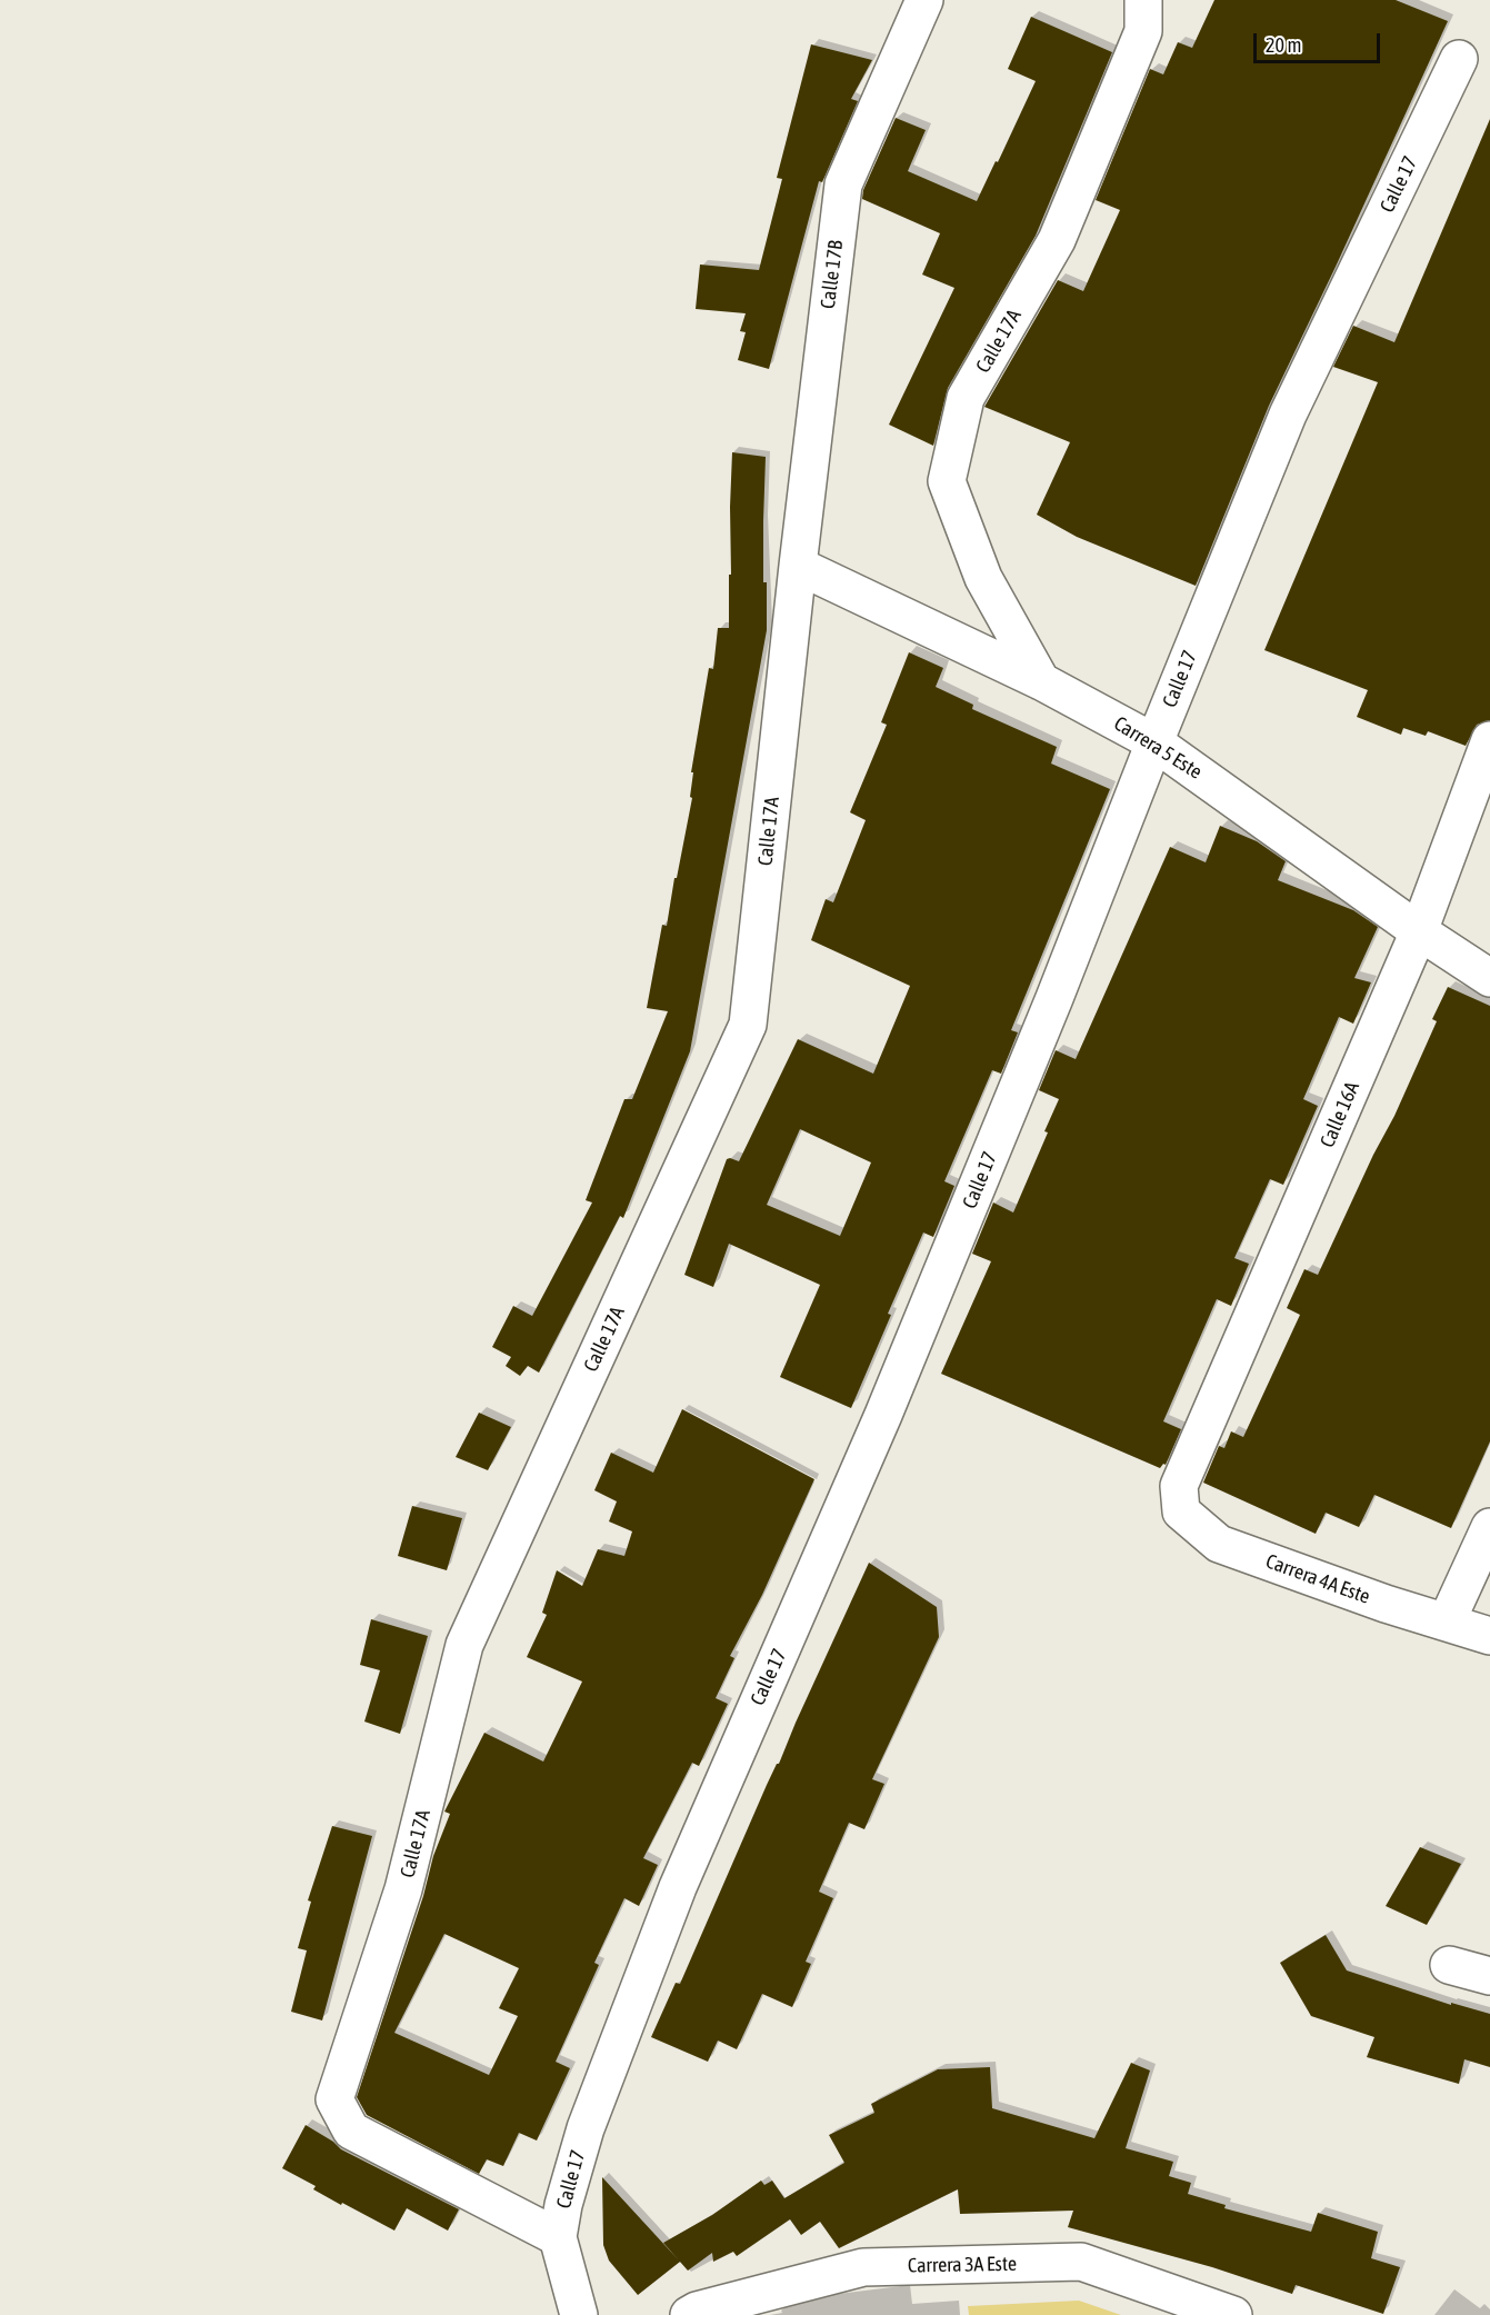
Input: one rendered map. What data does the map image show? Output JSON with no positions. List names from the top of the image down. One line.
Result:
{"streets":{"street":["Calle 17","Calle 17B","Calle 17A","Carrera 5 Este","Calle 16A","Carrera 4A Este","Carrera 3A Este"]},"crossings":[["Calle 17","Calle 17A"],["Calle 17","Carrera 5 Este"],["Calle 17B","Calle 17A"],["Calle 17B","Carrera 5 Este"],["Calle 17A","Carrera 5 Este"],["Carrera 5 Este","Calle 16A"],["Calle 16A","Carrera 4A Este"]],"scale_bar":"20 m"}
